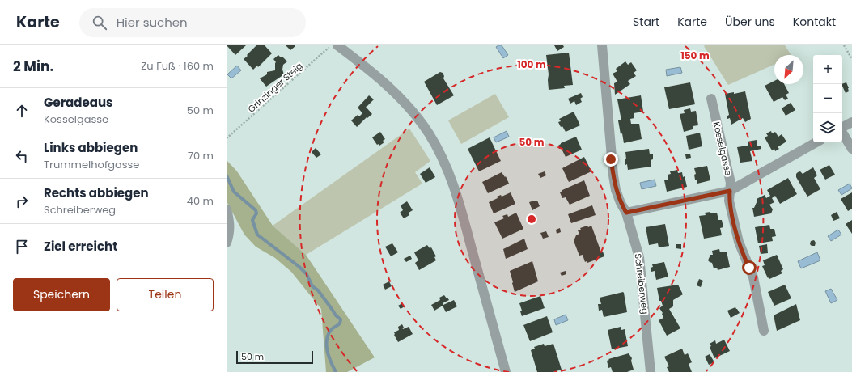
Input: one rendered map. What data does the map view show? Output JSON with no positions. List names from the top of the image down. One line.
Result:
{"streets":{"street":["Kosselgasse","Schreiberweg"],"path":["Grinzinger Steig"]},"scale_bar":"50 m","north":"bottom left","page":{"header":"Karte","search":"Hier suchen","nav":["Start","Karte","Über uns","Kontakt"],"heading":["2 Min.","Zu Fuß · 160 m"],"map_buttons":["+","−"],"list":[["Geradeaus","Kosselgasse","50 m"],["Links abbiegen","Trummelhofgasse","70 m"],["Rechts abbiegen","Schreiberweg","40 m"],"Ziel erreicht"],"buttons":["Speichern","Teilen"],"scale":"50 m"},"rings":["150 m","100 m","50 m"]}
